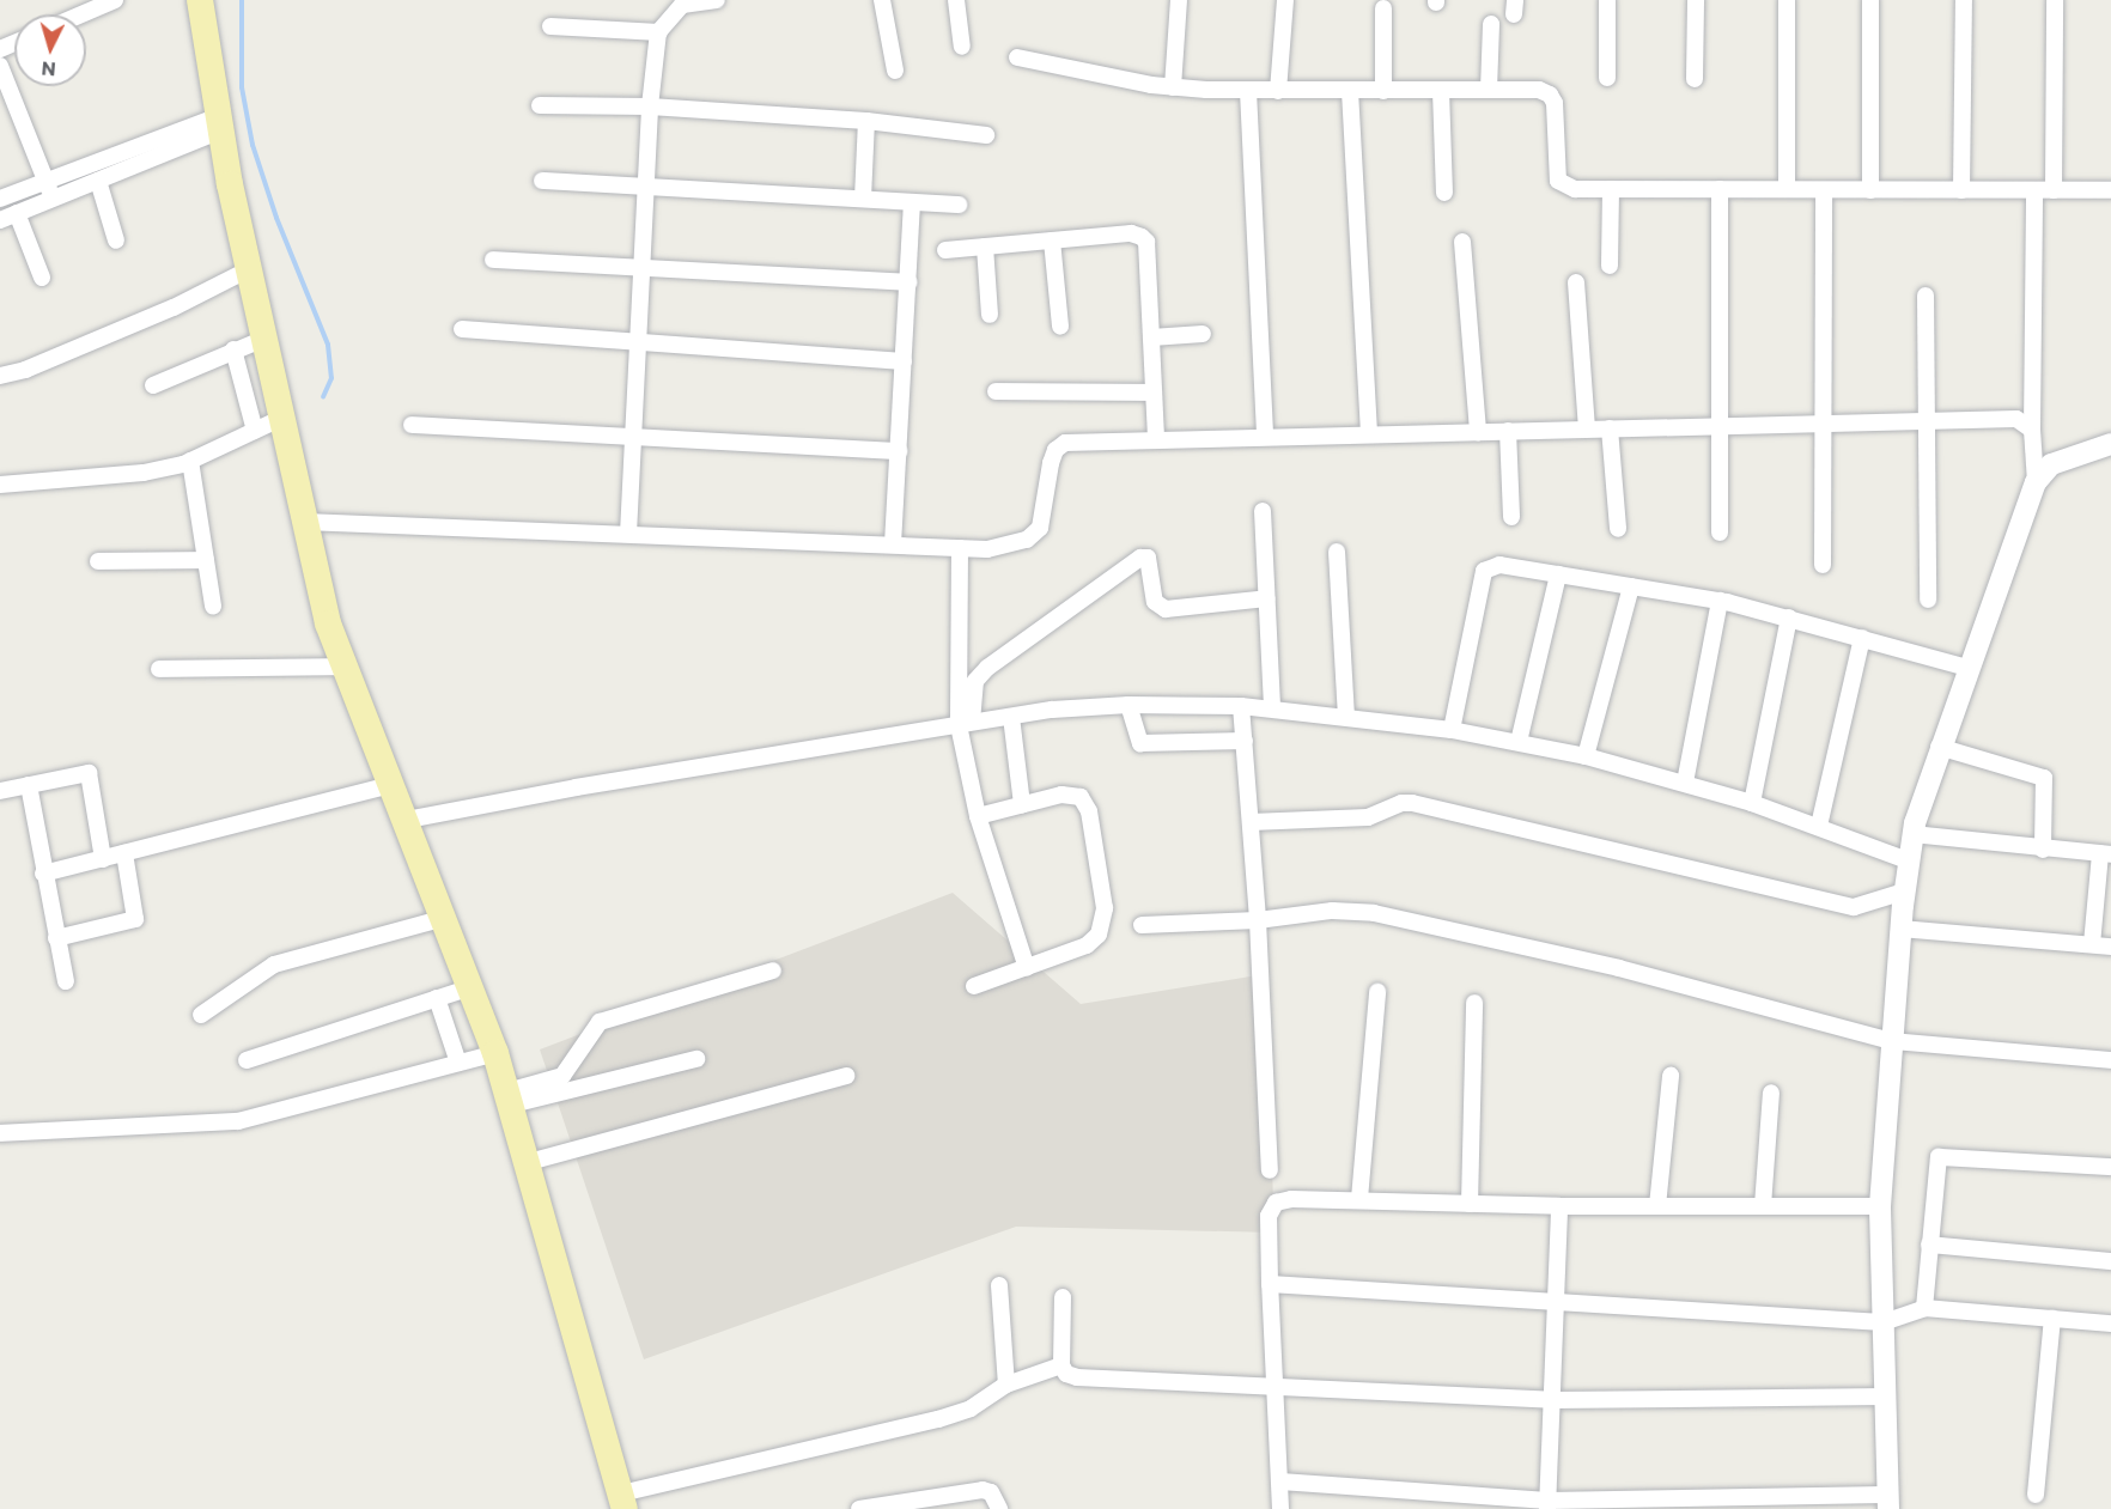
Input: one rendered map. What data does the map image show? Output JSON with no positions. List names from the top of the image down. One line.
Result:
{"north":"bottom"}
